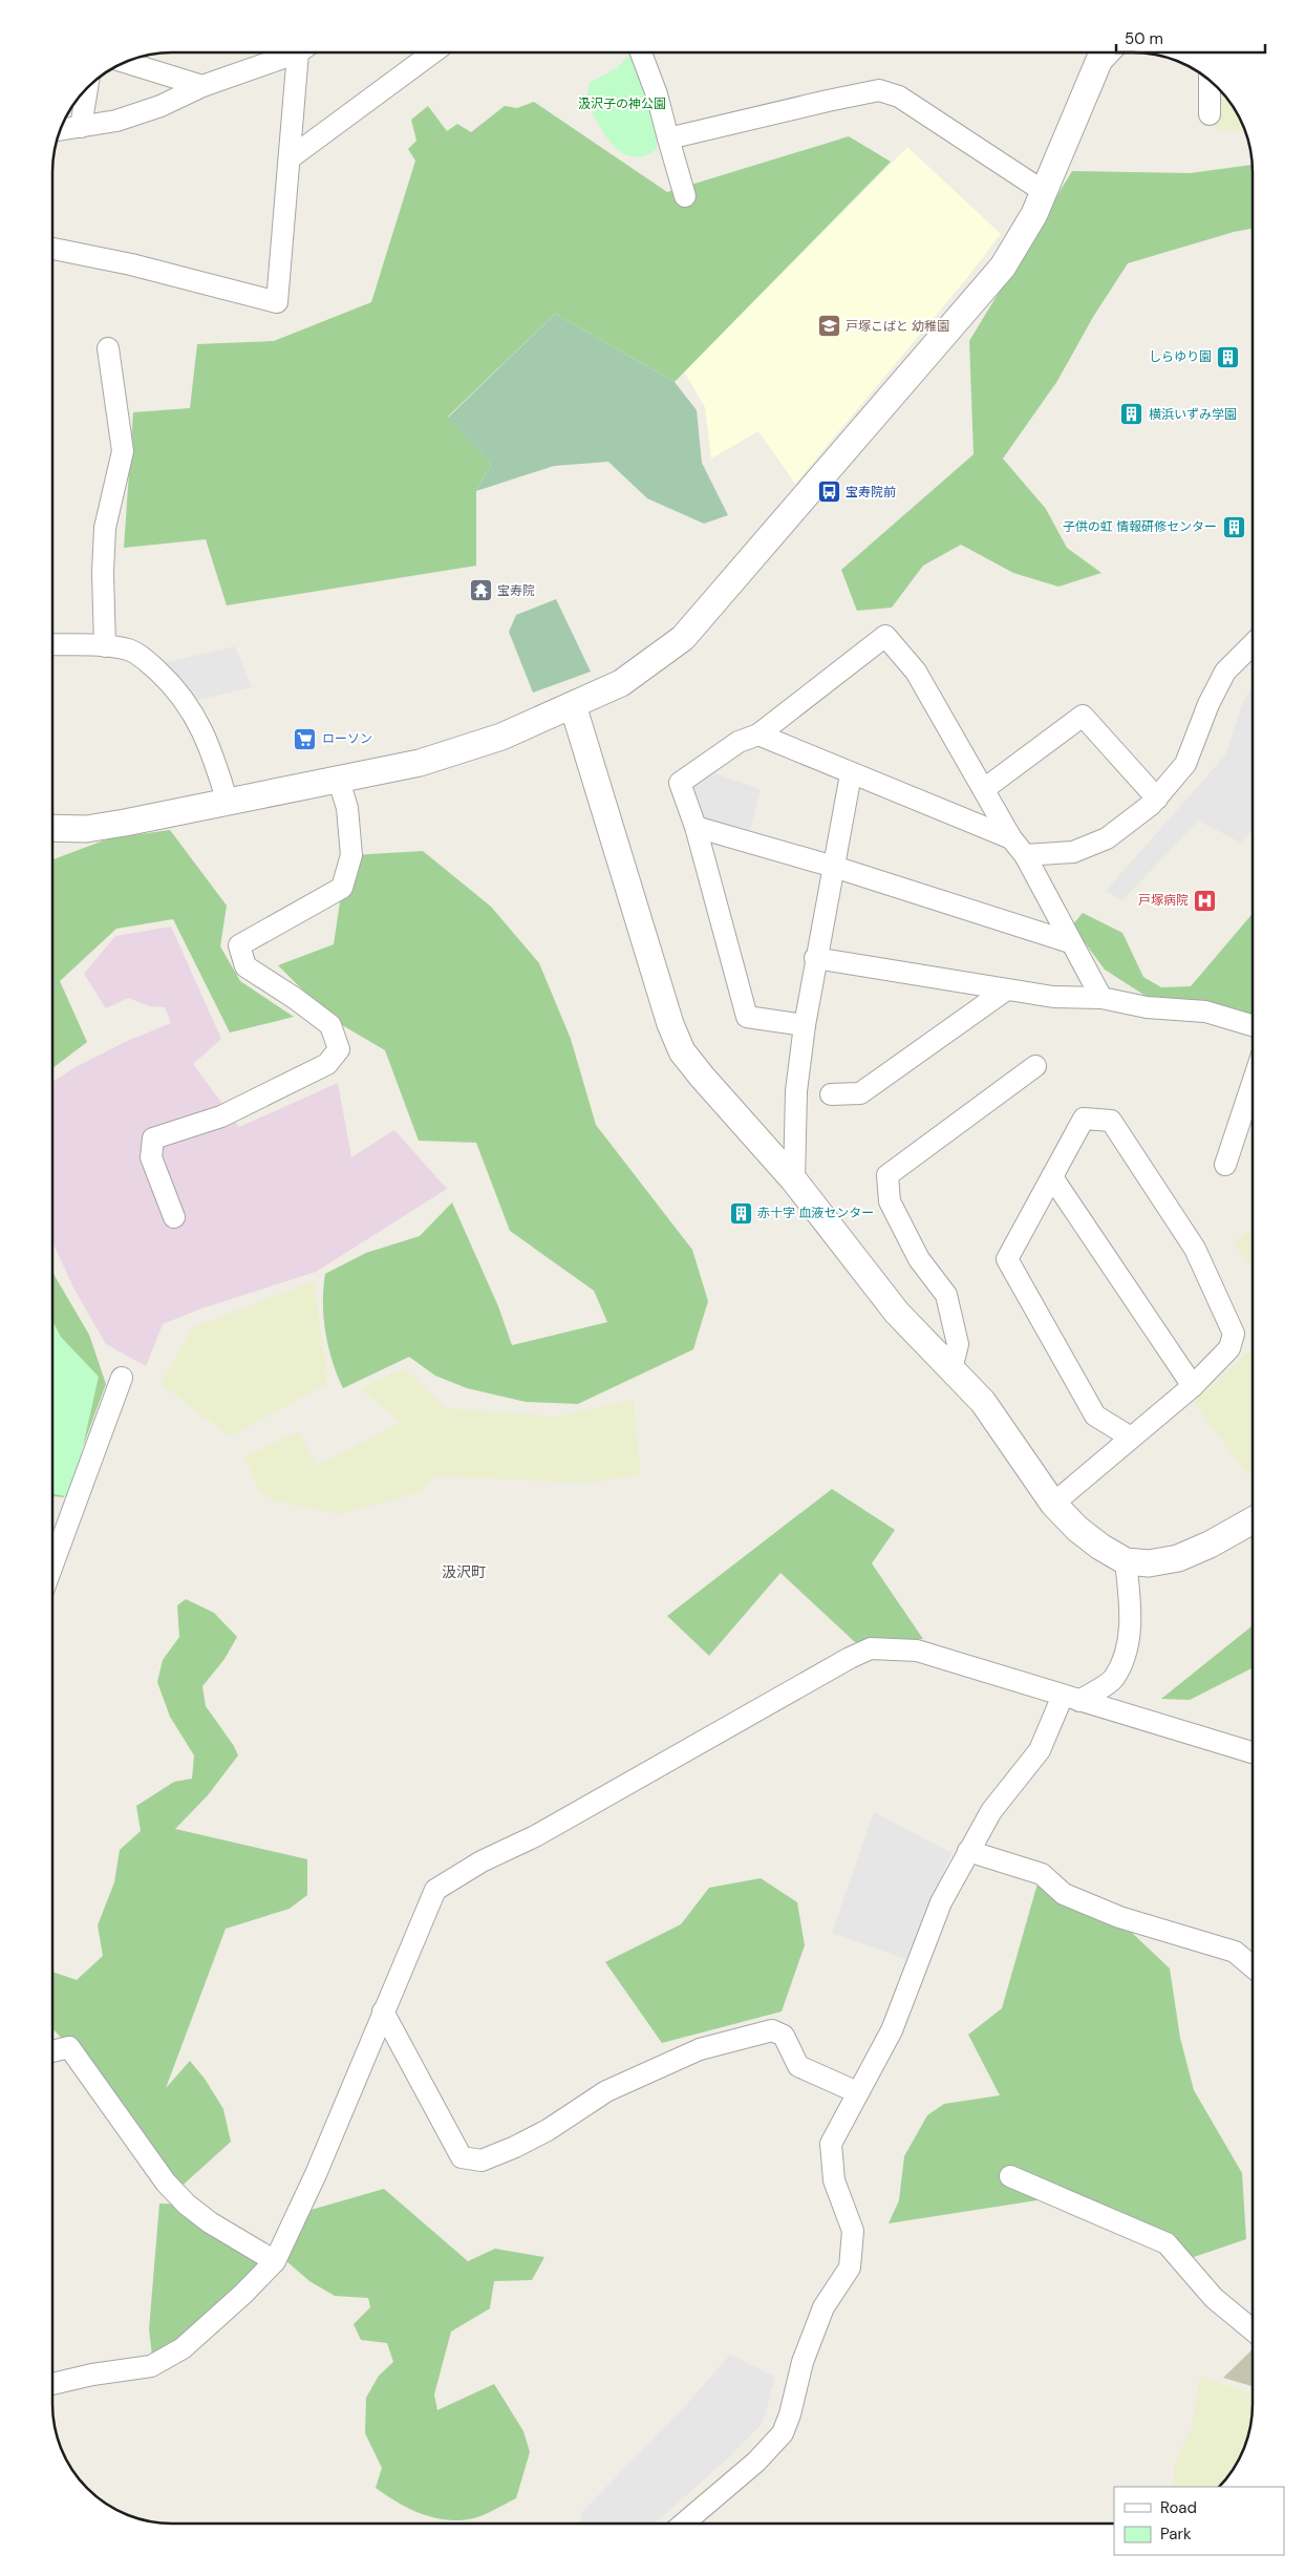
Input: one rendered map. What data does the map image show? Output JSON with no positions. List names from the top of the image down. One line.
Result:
{"districts":["汲沢町"],"parks":["汲沢子の神公園"],"places":{"school or university":["戸塚こばと 幼稚園"],"building":["しらゆり園","横浜いずみ学園","子供の虹 情報研修センター","赤十字 血液センター"],"bus stop":["宝寿院前"],"temple":["宝寿院"],"supermarket":["ローソン"],"hospital":["戸塚病院"]},"legend":["Road","Park"],"scale_bar":"50 m"}
